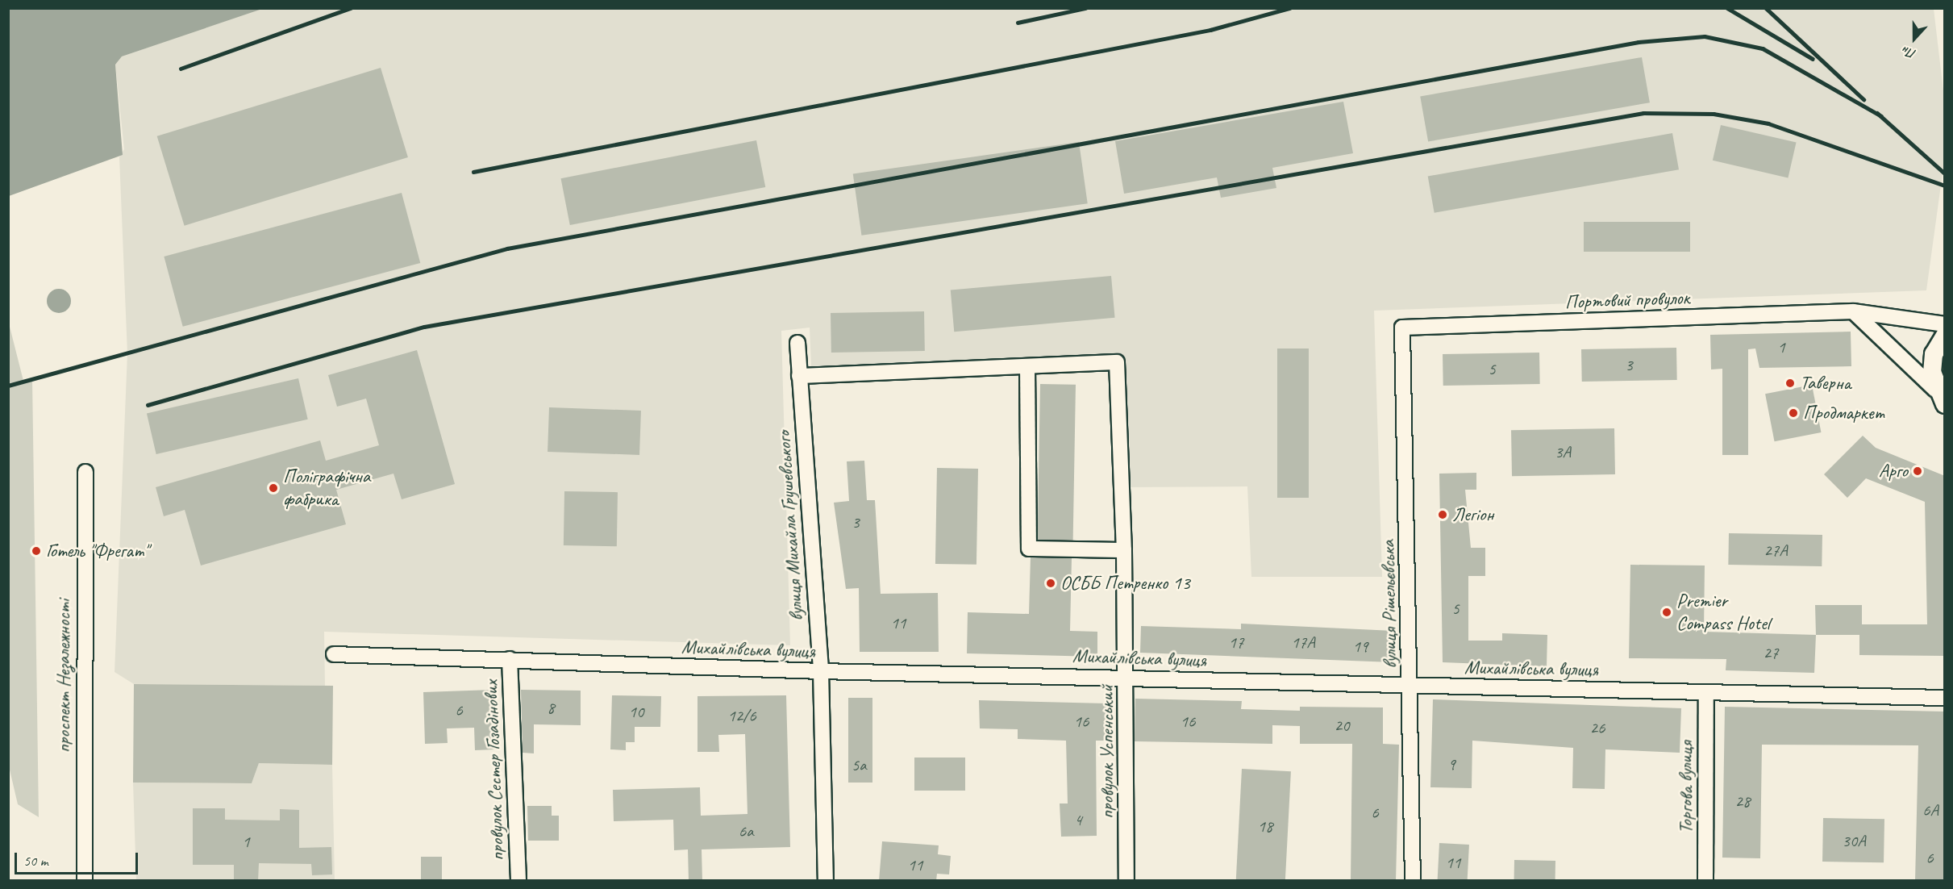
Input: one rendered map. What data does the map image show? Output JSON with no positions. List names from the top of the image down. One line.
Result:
{"streets":{"street":["Портовий провулок","вулиця Михайла Грушевського","вулиця Рішельєвська","Михайлівська вулиця","проспект Незалежності","провулок Успенський","провулок Сестер Гозадінових","Торгова вулиця"]},"crossings":[["Портовий провулок","вулиця Рішельєвська"],["вулиця Михайла Грушевського","Михайлівська вулиця"],["вулиця Рішельєвська","Михайлівська вулиця"],["Михайлівська вулиця","провулок Успенський"],["Михайлівська вулиця","провулок Сестер Гозадінових"],["Михайлівська вулиця","Торгова вулиця"]],"places":["Таверна","Продмаркет","Арго","Поліграфічна фабрика","Легіон","Готель \"Фрегат\"","ОСББ Петренко 13","Premier Compass Hotel"],"house_numbers":["1","3","5","3А","3","27А","5","11","17","17А","19","27","8","6","10","12/6","16","16","20","26","9","5а","28","6А","6","4","18","6а","30А","1","6","11","11"],"scale_bar":"50 m","north":"bottom"}
